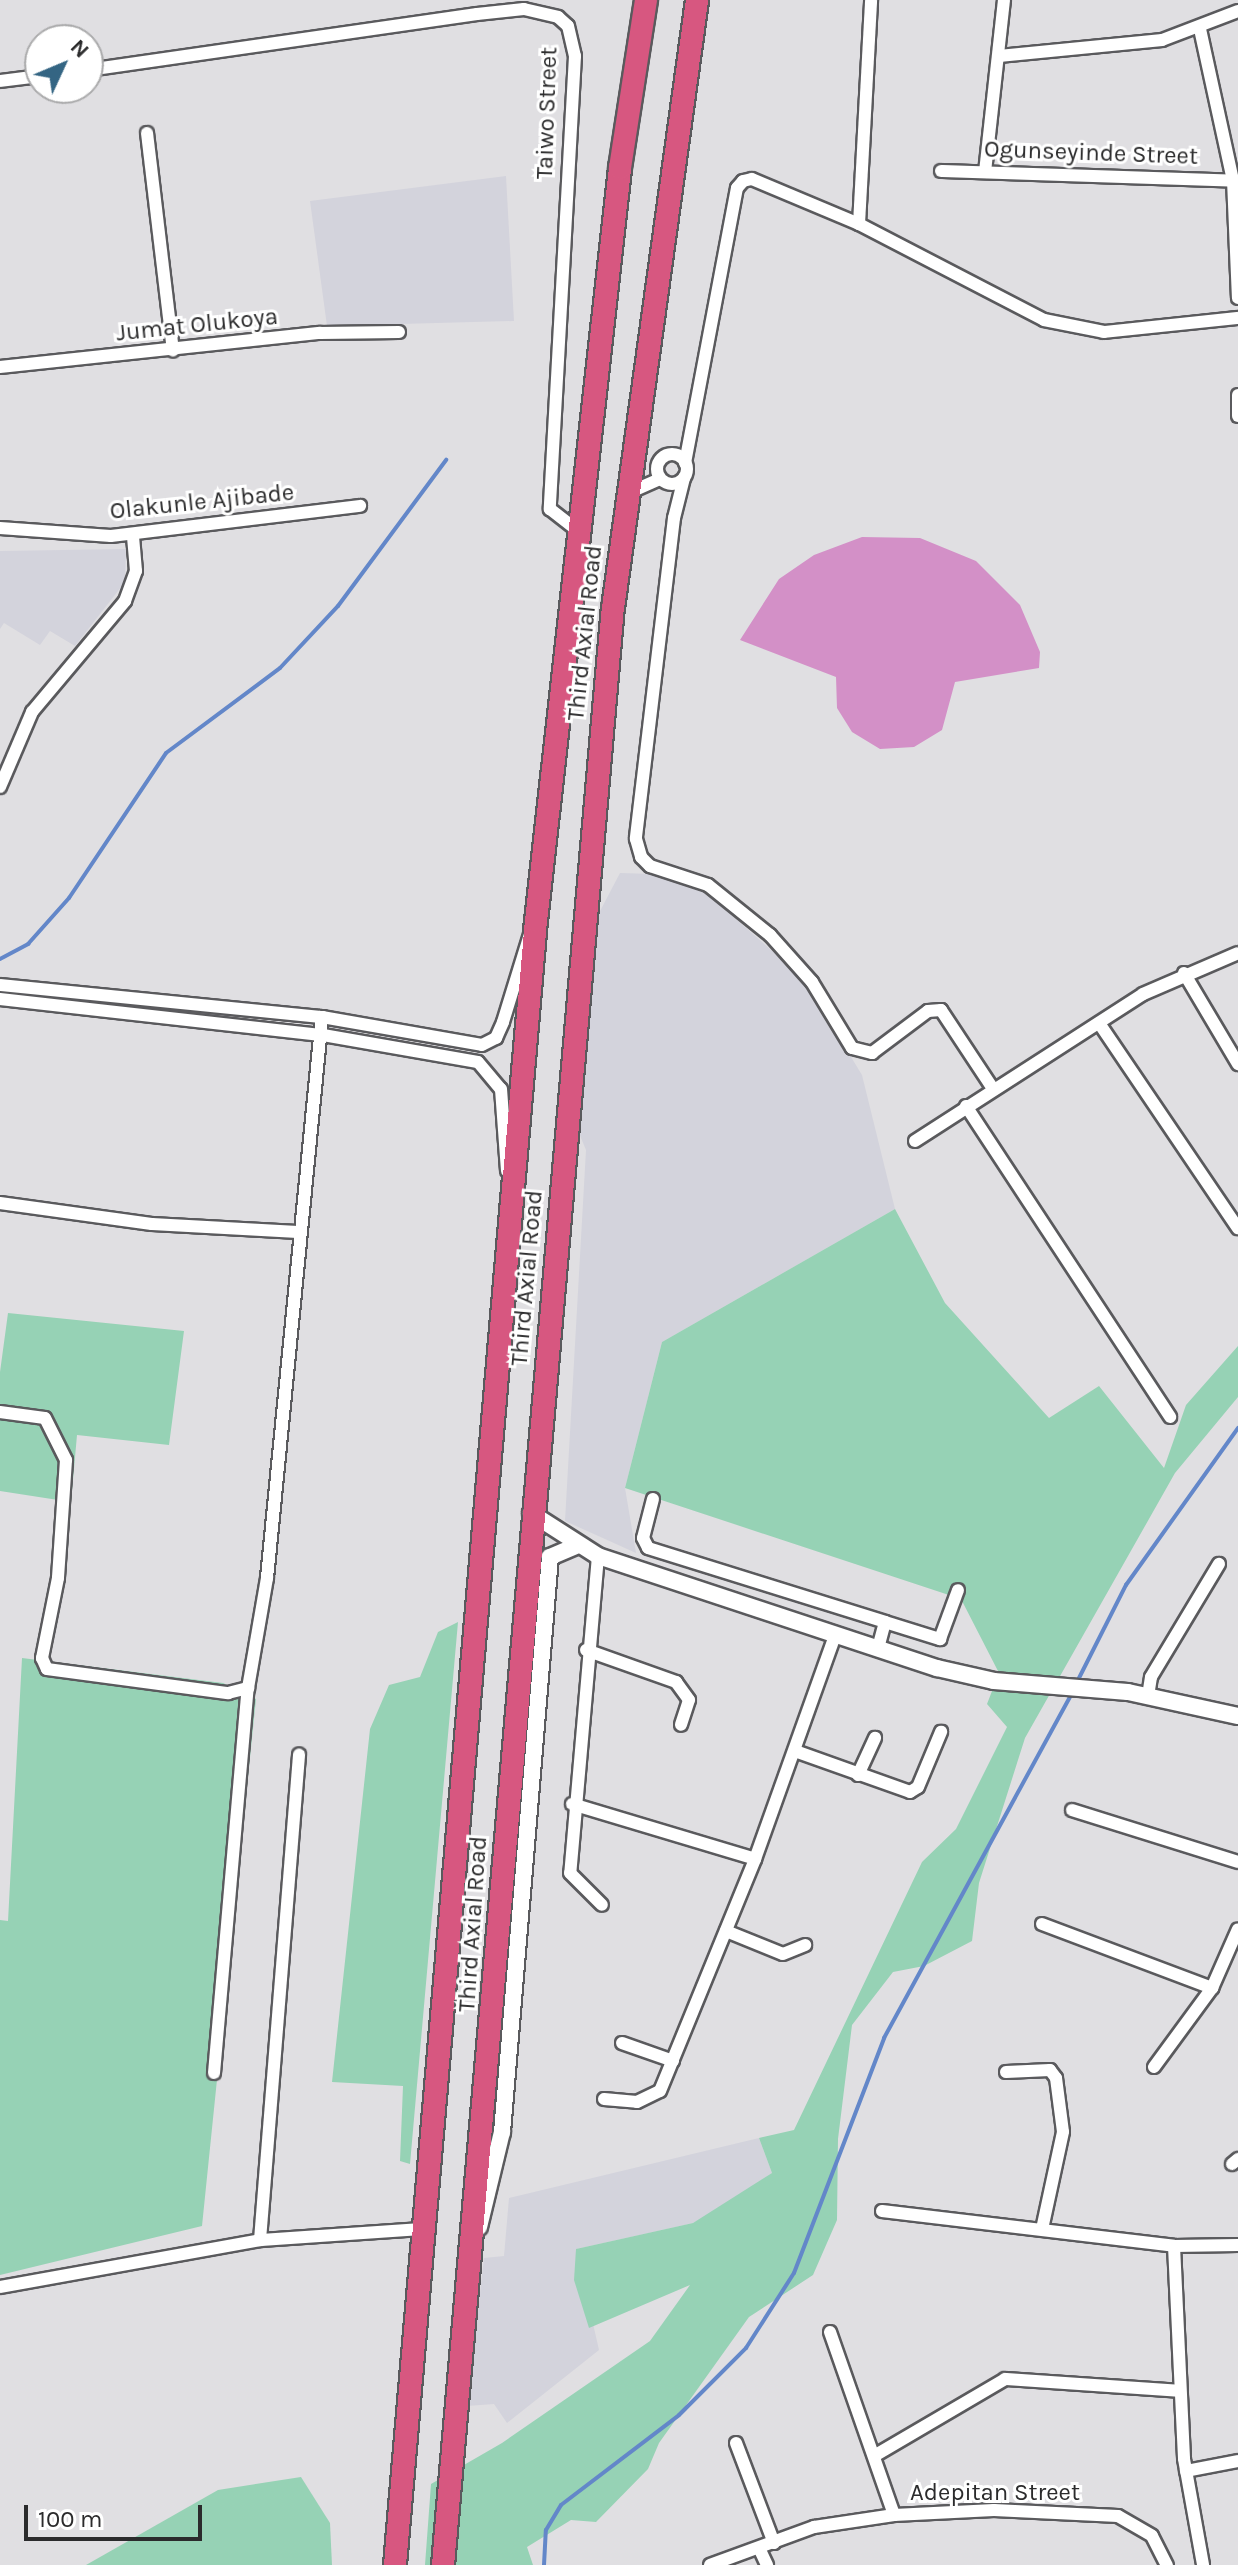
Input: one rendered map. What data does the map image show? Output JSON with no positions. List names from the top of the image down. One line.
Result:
{"streets":{"highway":["Third Axial Road"],"street":["Taiwo Street","Ogunseyinde Street","Jumat Olukoya","Olakunle Ajibade","Adepitan Street"]},"crossings":[["Taiwo Street","Third Axial Road"]],"scale_bar":"100 m","north":"top right"}
